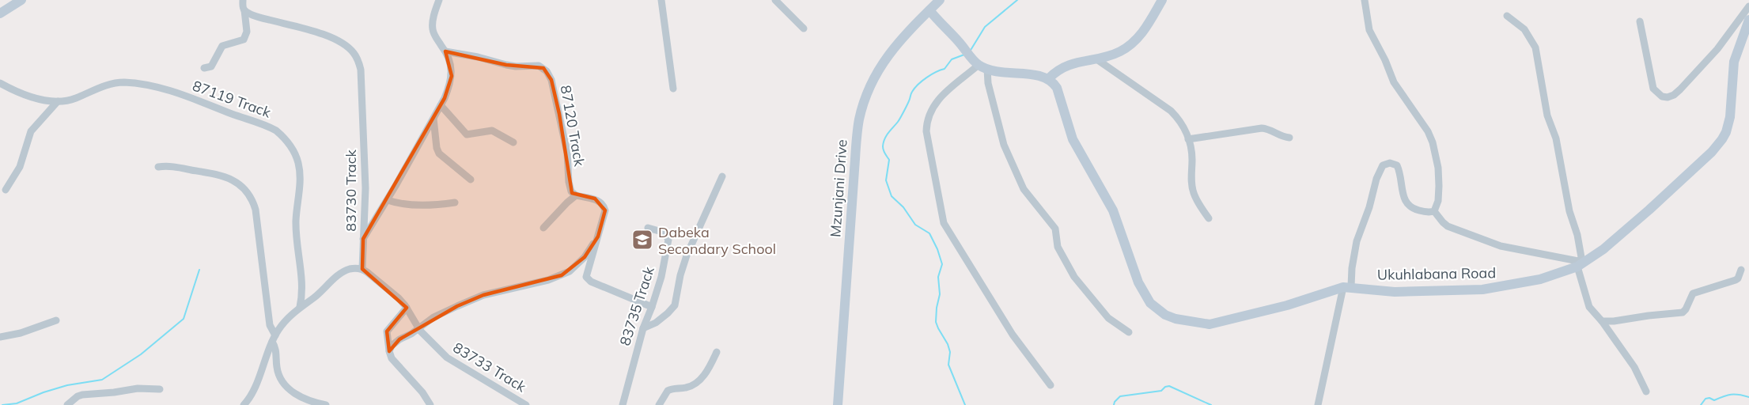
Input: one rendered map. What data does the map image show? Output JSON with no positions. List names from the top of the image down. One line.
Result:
{"streets":{"street":["87119 Track","87120 Track","Mzunjani Drive","83730 Track","Ukuhlabana Road","83735 Track","83733 Track"]},"crossings":[["83730 Track","83733 Track"]],"places":{"school or university":["Dabeka Secondary School"]}}
